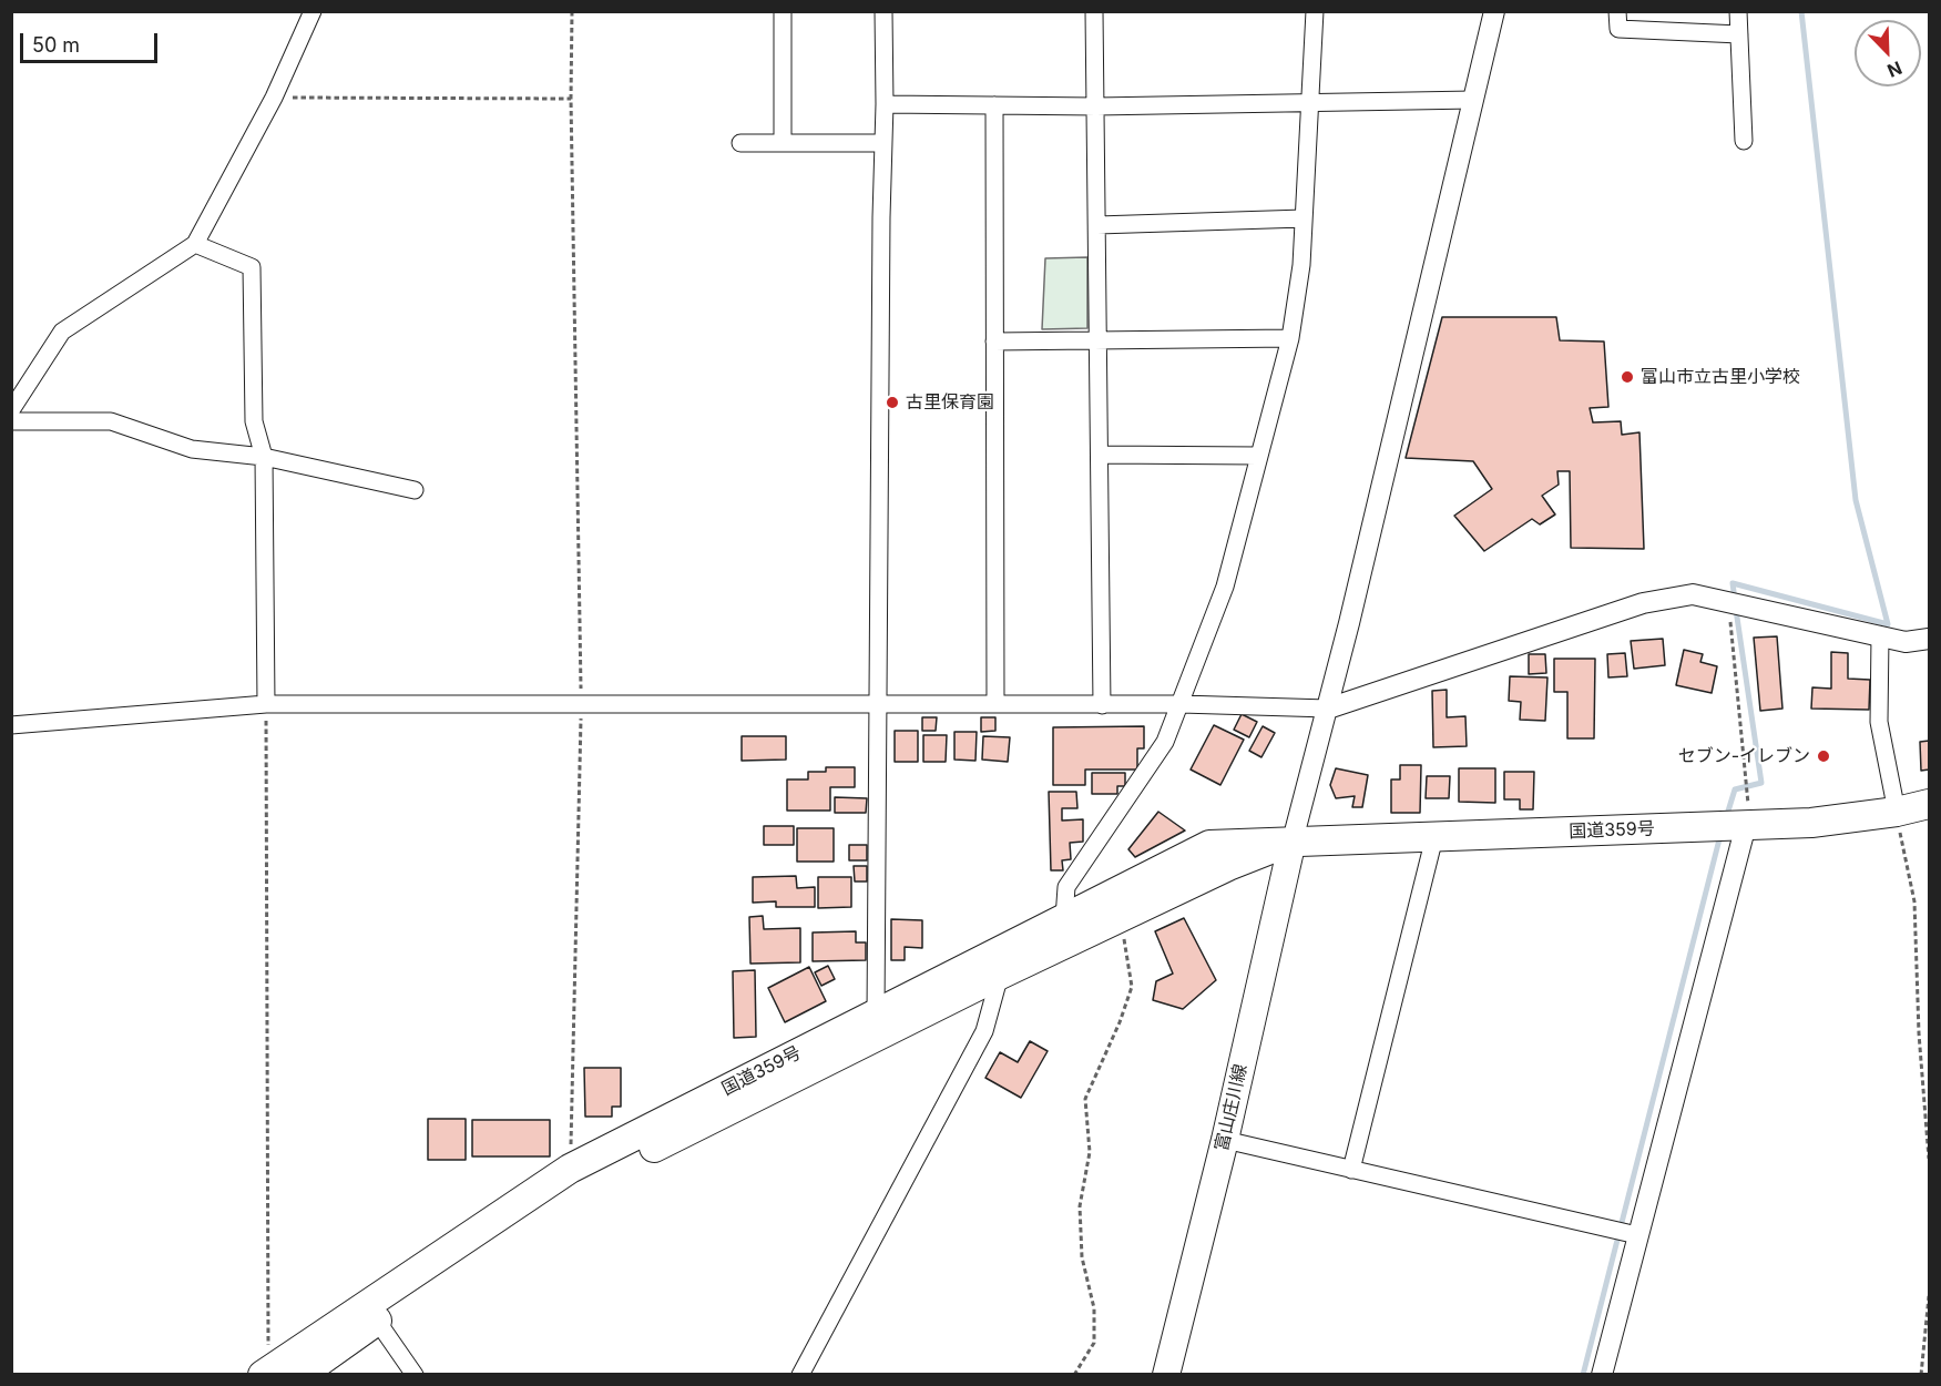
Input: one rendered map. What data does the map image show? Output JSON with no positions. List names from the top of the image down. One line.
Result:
{"streets":{"highway":["国道359号"],"main road":["富山庄川線"]},"crossings":[["国道359号","富山庄川線"]],"places":["富山市立古里小学校","古里保育園","セブン-イレブン"],"scale_bar":"50 m","north":"bottom right"}
